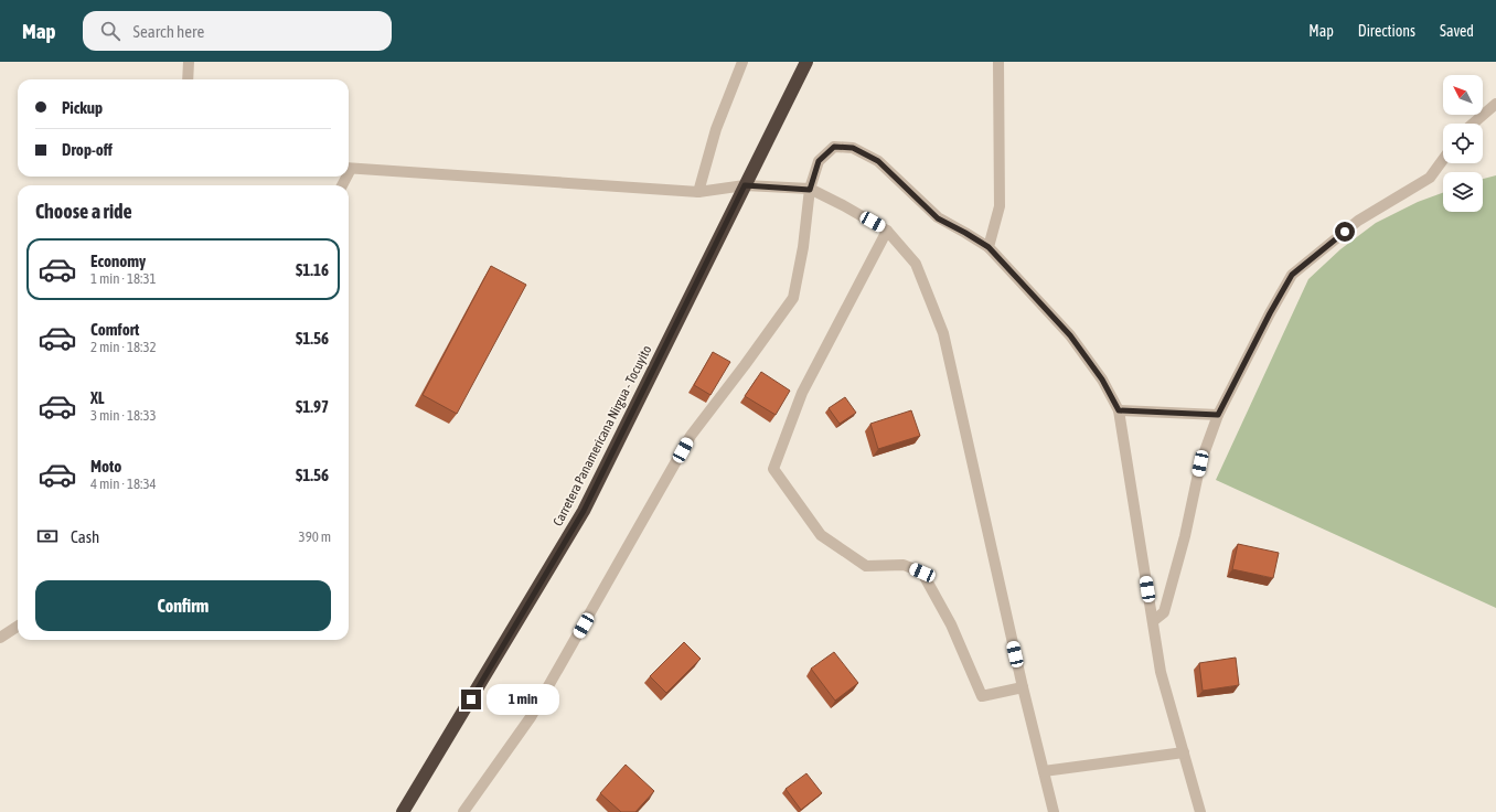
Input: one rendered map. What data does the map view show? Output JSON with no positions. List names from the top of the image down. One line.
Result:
{"streets":{"highway":["Carretera Panamericana Nirgua - Tocuyito"]},"north":"top left","page":{"header":"Map","search":"Search here","nav":["Map","Directions","Saved"],"banner":["Pickup","Drop-off"],"heading":"Choose a ride","list":[{"name":"Economy","note":"1 min · 18:31","value":"$1.16"},{"name":"Comfort","note":"2 min · 18:32","value":"$1.56"},{"name":"XL","note":"3 min · 18:33","value":"$1.97"},{"name":"Moto","note":"4 min · 18:34","value":"$1.56"}],"pay":["Cash","390 m"],"buttons":"Confirm","bubble":"1 min"}}
